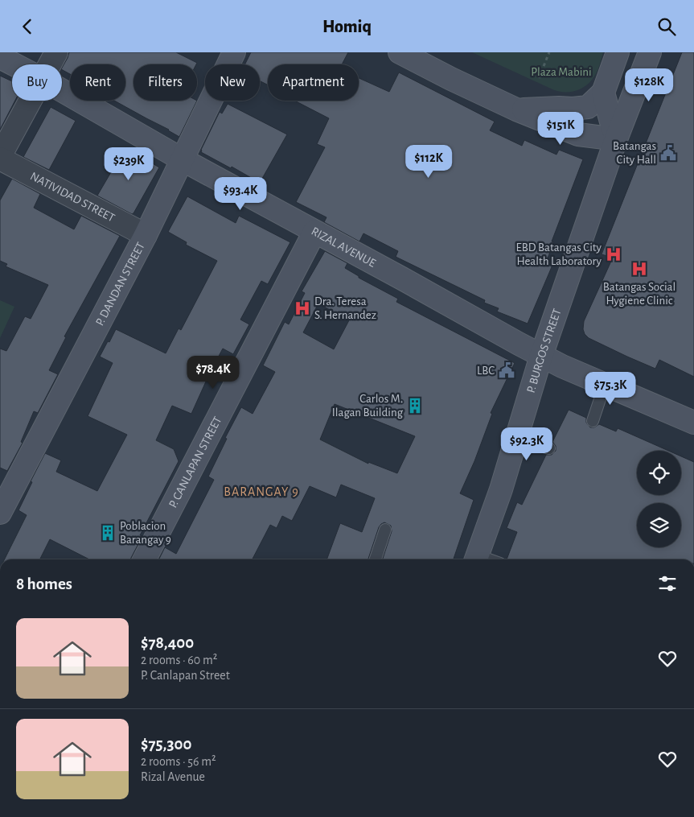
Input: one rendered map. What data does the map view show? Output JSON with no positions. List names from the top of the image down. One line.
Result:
{"streets":{"main road":["RIZAL AVENUE","P. DANDAN STREET","P. BURGOS STREET","P. CANLAPAN STREET"],"street":["NATIVIDAD STREET"]},"crossings":[["NATIVIDAD STREET","P. DANDAN STREET"],["RIZAL AVENUE","P. DANDAN STREET"],["RIZAL AVENUE","P. BURGOS STREET"],["RIZAL AVENUE","P. CANLAPAN STREET"]],"districts":["BARANGAY 9"],"parks":["Plaza Mabini"],"places":{"public building":["Batangas City Hall","LBC"],"hospital":["EBD Batangas City Health Laboratory","Batangas Social Hygiene Clinic","Dra. Teresa S. Hernandez"],"building":["Carlos M. Ilagan Building","Poblacion Barangay 9"]},"page":{"header":"Homiq","chip":["Buy","Rent","Filters","New","Apartment"],"price":["$128K","$151K","$112K","$239K","$93.4K","$78.4K","$75.3K","$92.3K"],"heading":"8 homes","list":[{"name":"$78,400","note":"2 rooms · 60 m² · P. Canlapan Street"},{"name":"$75,300","note":"2 rooms · 56 m² · Rizal Avenue"}]}}
